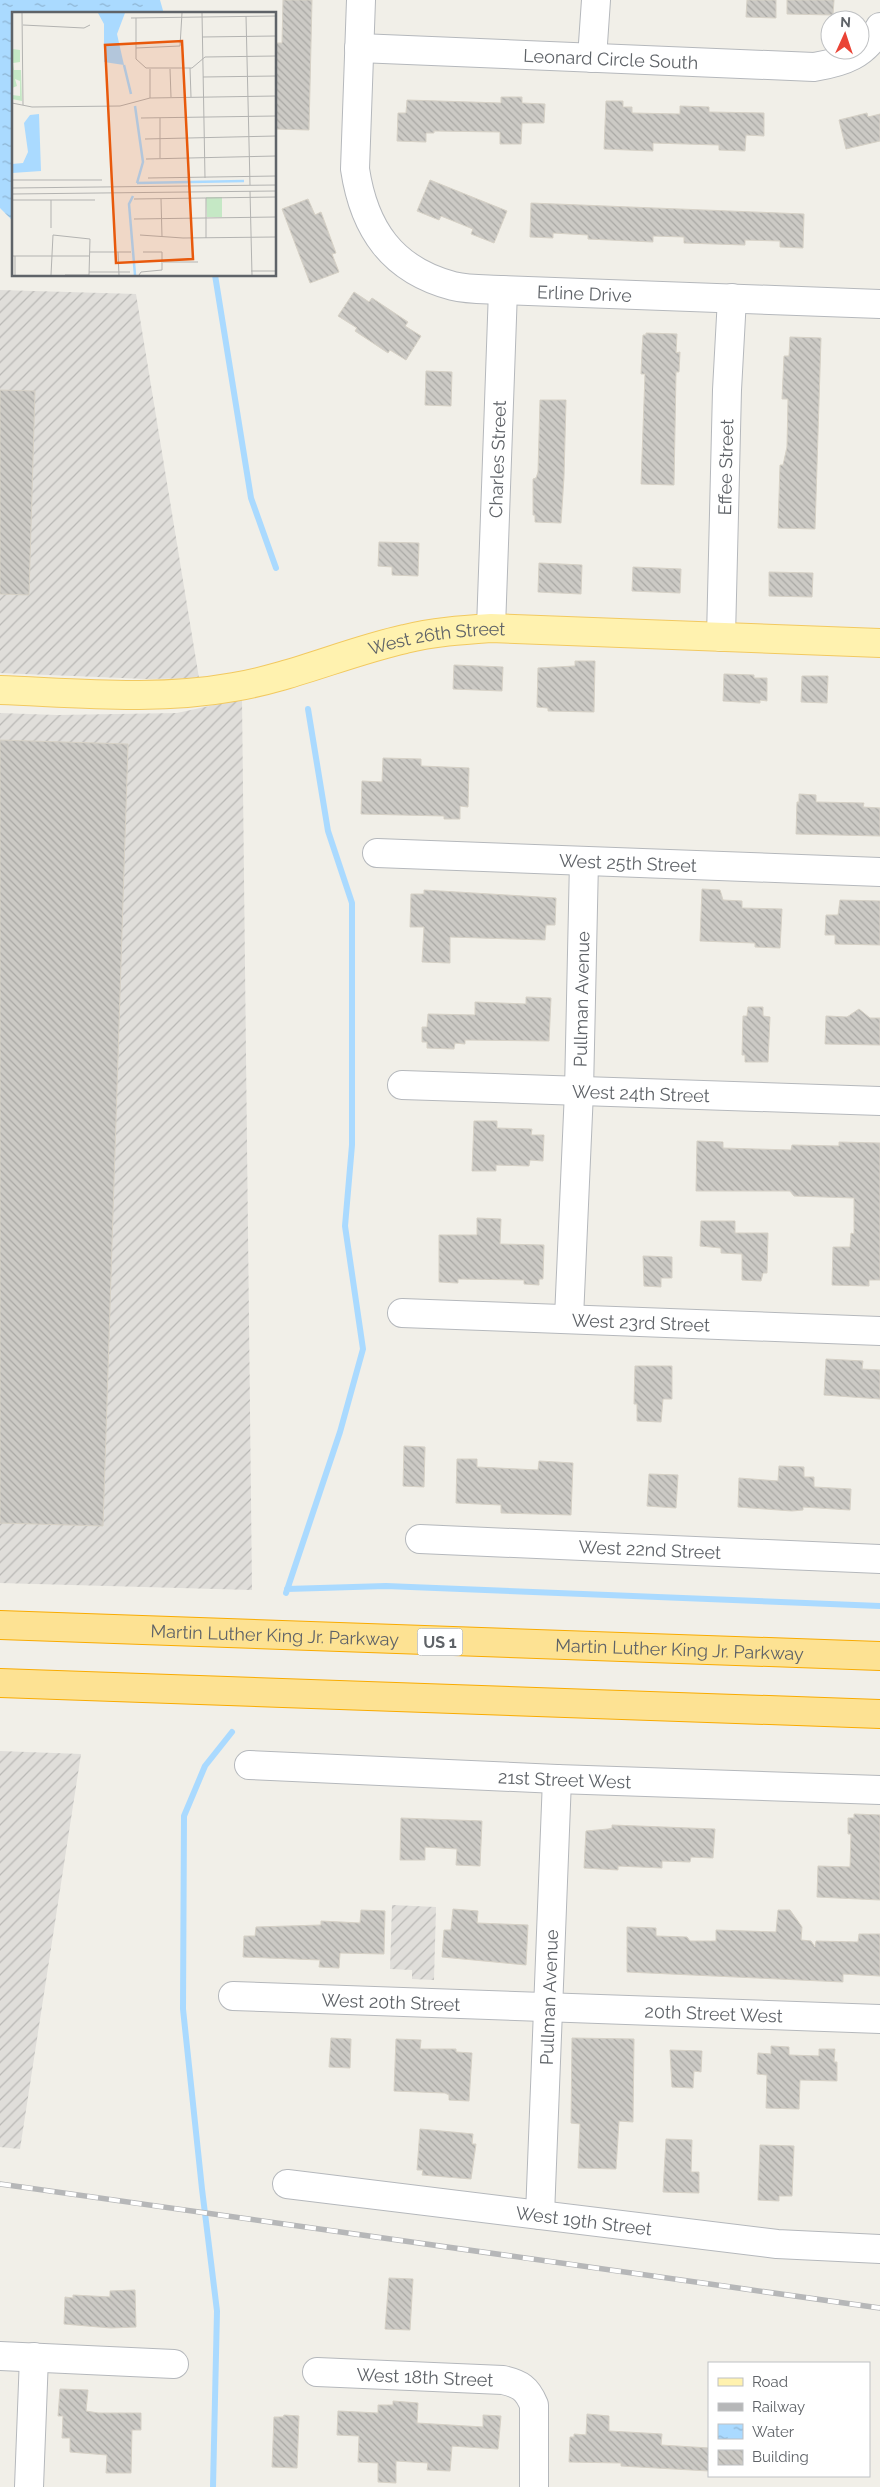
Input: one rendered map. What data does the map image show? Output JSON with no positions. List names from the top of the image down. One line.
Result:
{"streets":{"highway":["Martin Luther King Jr. Parkway","US 1"],"main road":["West 26th Street"],"street":["Leonard Circle South","Erline Drive","Charles Street","Effee Street","West 25th Street","Pullman Avenue","West 24th Street","West 23rd Street","West 22nd Street","21st Street West","West 20th Street","20th Street West","West 19th Street","West 18th Street"]},"crossings":[["Leonard Circle South","Erline Drive"],["Erline Drive","Charles Street"],["Erline Drive","Effee Street"],["Charles Street","West 26th Street"],["Effee Street","West 26th Street"],["West 25th Street","Pullman Avenue"],["Pullman Avenue","West 24th Street"],["Pullman Avenue","West 23rd Street"],["Pullman Avenue","21st Street West"],["Pullman Avenue","West 20th Street"],["Pullman Avenue","20th Street West"],["Pullman Avenue","West 19th Street"],["West 20th Street","20th Street West"]],"legend":["Road","Railway","Water","Building"],"north":"top"}
